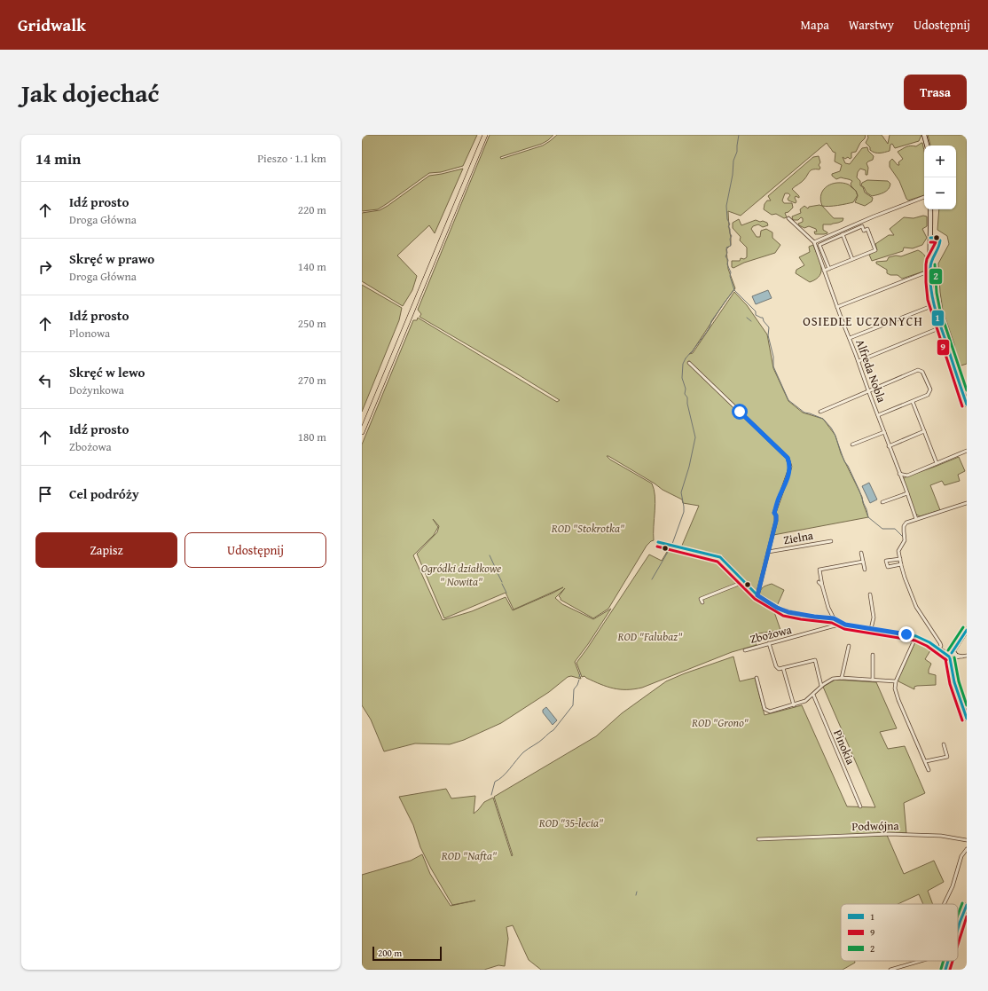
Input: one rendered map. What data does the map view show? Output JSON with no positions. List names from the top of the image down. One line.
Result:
{"streets":{"street":["Alfreda Nobla","Zielna","Zbożowa","Pinokia","Podwójna"]},"districts":["OSIEDLE UCZONYCH"],"parks":["ROD \"Stokrotka\"","Ogródki działkowe \" Nowita\"","ROD \"Falubaz\"","ROD \"Grono\"","ROD \"35-lecia\"","ROD \"Nafta\""],"lines":["transit line 1","transit line 9","transit line 2"],"legend":["1","9","2"],"scale_bar":"200 m","page":{"header":"Gridwalk","nav":["Mapa","Warstwy","Udostępnij"],"title":"Jak dojechać","buttons":["Trasa",["Zapisz","Udostępnij"]],"heading":["14 min","Pieszo · 1.1 km"],"map_buttons":["+","−"],"list":[["Idź prosto","Droga Główna","220 m"],["Skręć w prawo","Droga Główna","140 m"],["Idź prosto","Plonowa","250 m"],["Skręć w lewo","Dożynkowa","270 m"],["Idź prosto","Zbożowa","180 m"],"Cel podróży"],"scale":"200 m"}}
